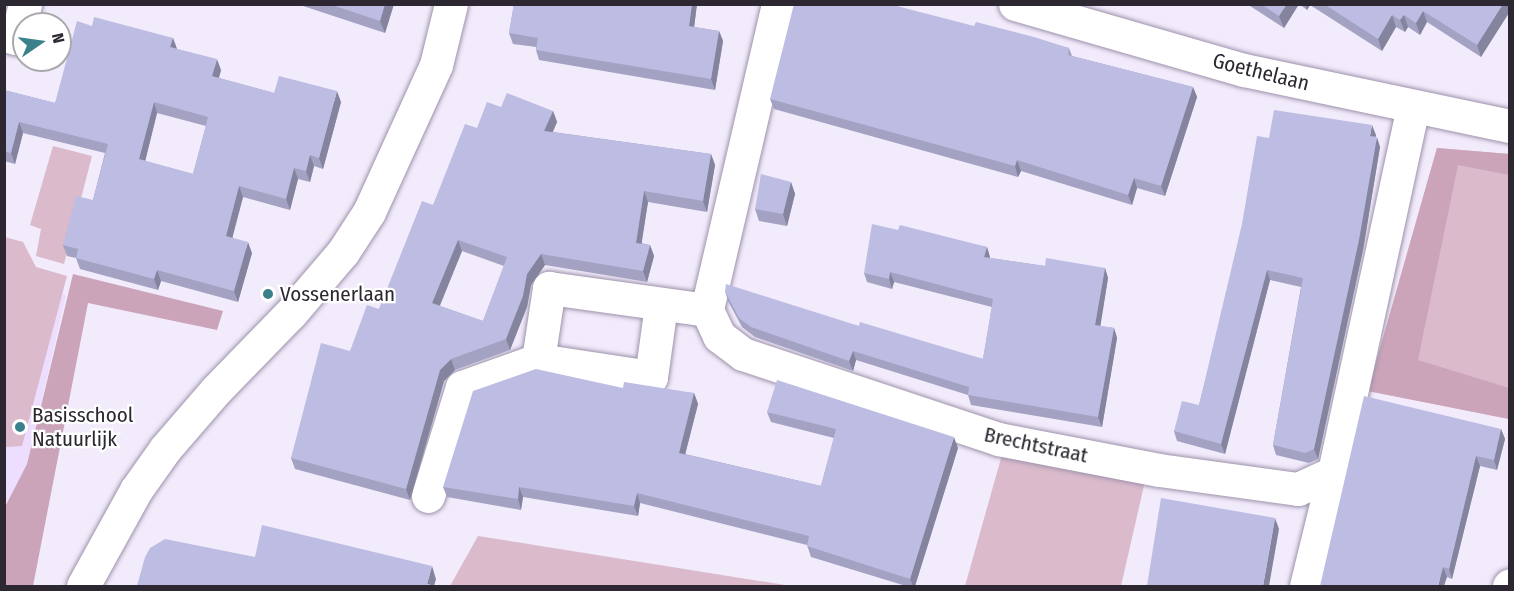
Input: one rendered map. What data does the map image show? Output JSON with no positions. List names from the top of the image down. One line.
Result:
{"streets":{"street":["Goethelaan","Brechtstraat"]},"places":["Vossenerlaan","Basisschool Natuurlijk"],"north":"right"}
